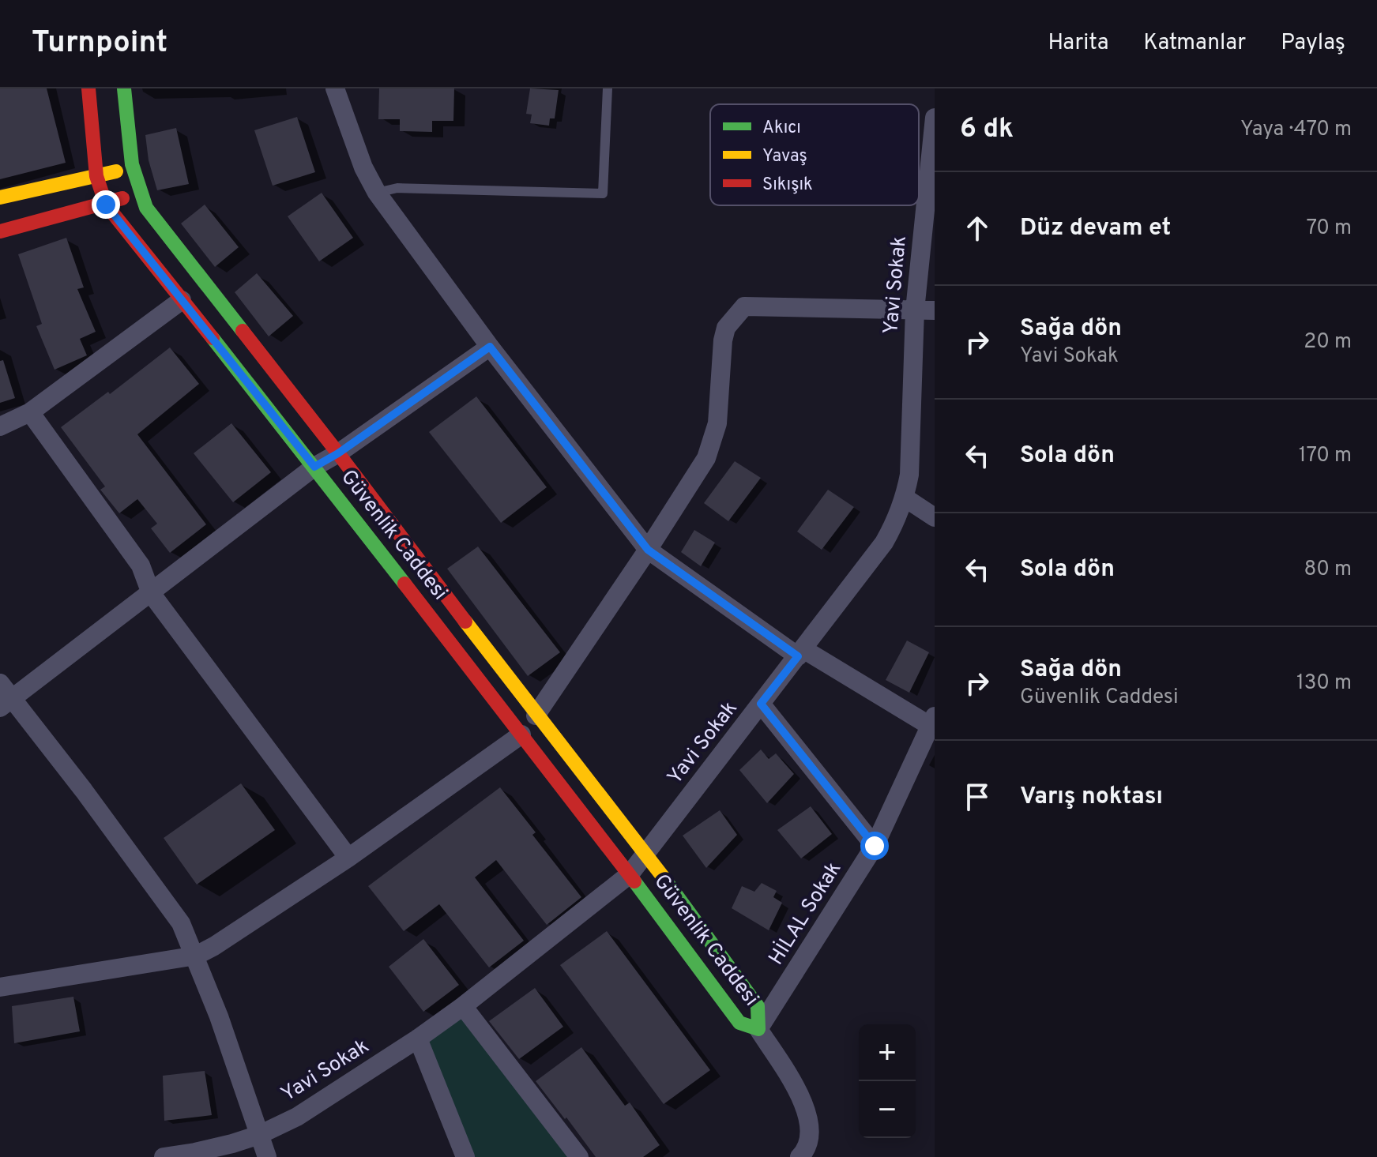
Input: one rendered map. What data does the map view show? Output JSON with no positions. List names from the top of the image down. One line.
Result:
{"streets":{"main road":["Güvenlik Caddesi"],"street":["Yavi Sokak","HİLAL Sokak"]},"crossings":[["Yavi Sokak","Güvenlik Caddesi"],["Güvenlik Caddesi","HİLAL Sokak"]],"legend":["Akıcı","Yavaş","Sıkışık"],"page":{"header":"Turnpoint","nav":["Harita","Katmanlar","Paylaş"],"heading":["6 dk","Yaya · 470 m"],"list":[["Düz devam et","70 m"],["Sağa dön","Yavi Sokak","20 m"],["Sola dön","170 m"],["Sola dön","80 m"],["Sağa dön","Güvenlik Caddesi","130 m"],"Varış noktası"],"map_buttons":["+","−"]}}
